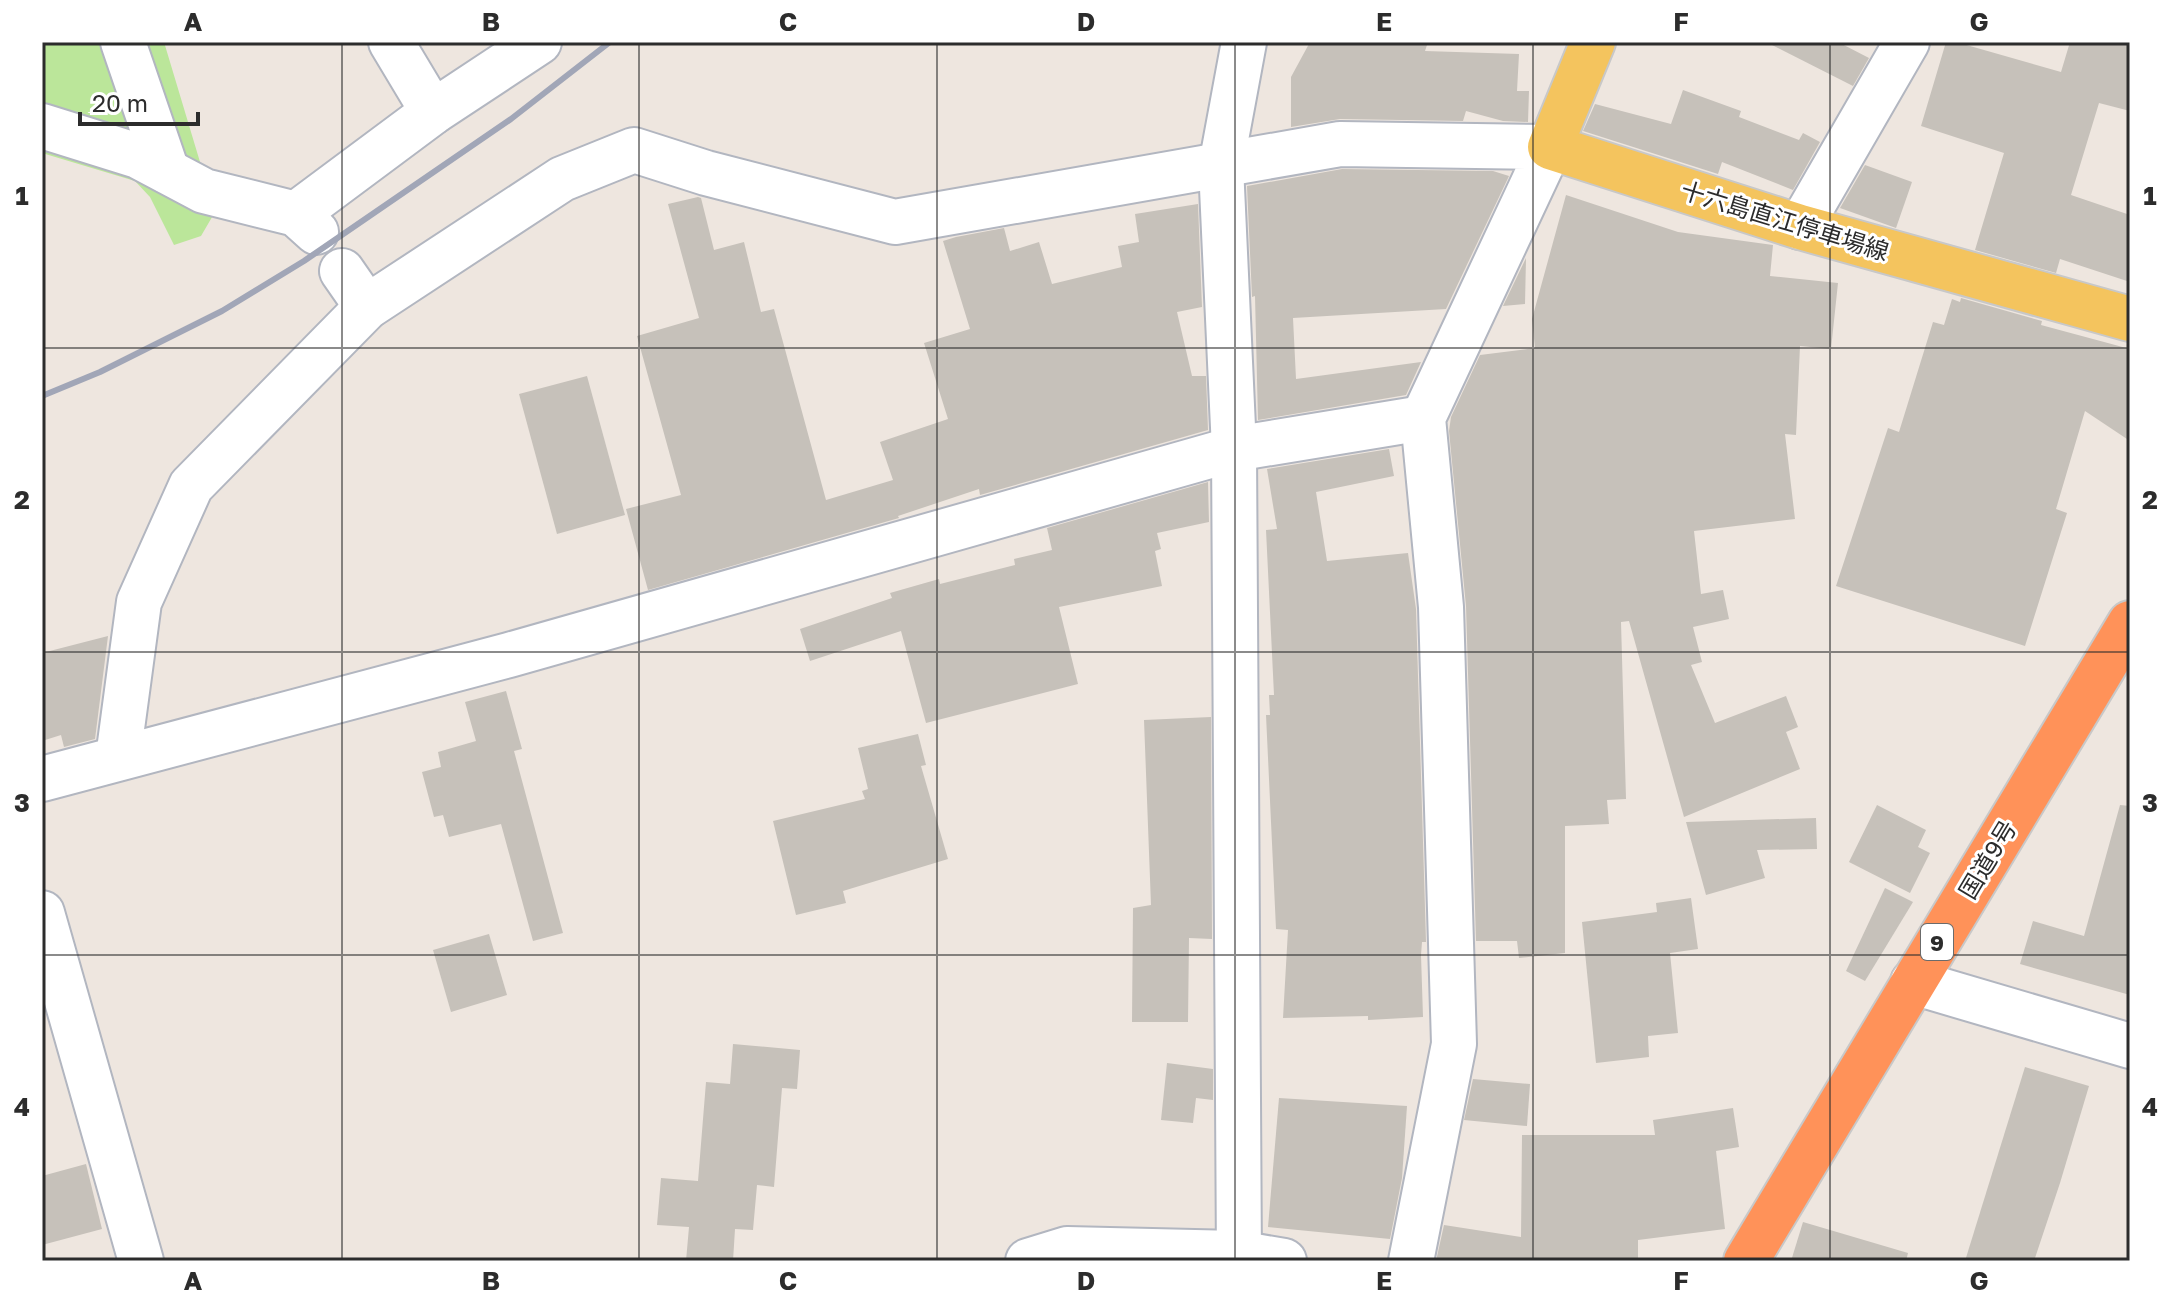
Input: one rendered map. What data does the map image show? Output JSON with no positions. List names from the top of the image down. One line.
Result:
{"streets":{"highway":["国道9号","9"],"main road":["十六島直江停車場線"]},"scale_bar":"20 m","grid":{"columns":["A","B","C","D","E","F","G"],"rows":["1","2","3","4"]}}
